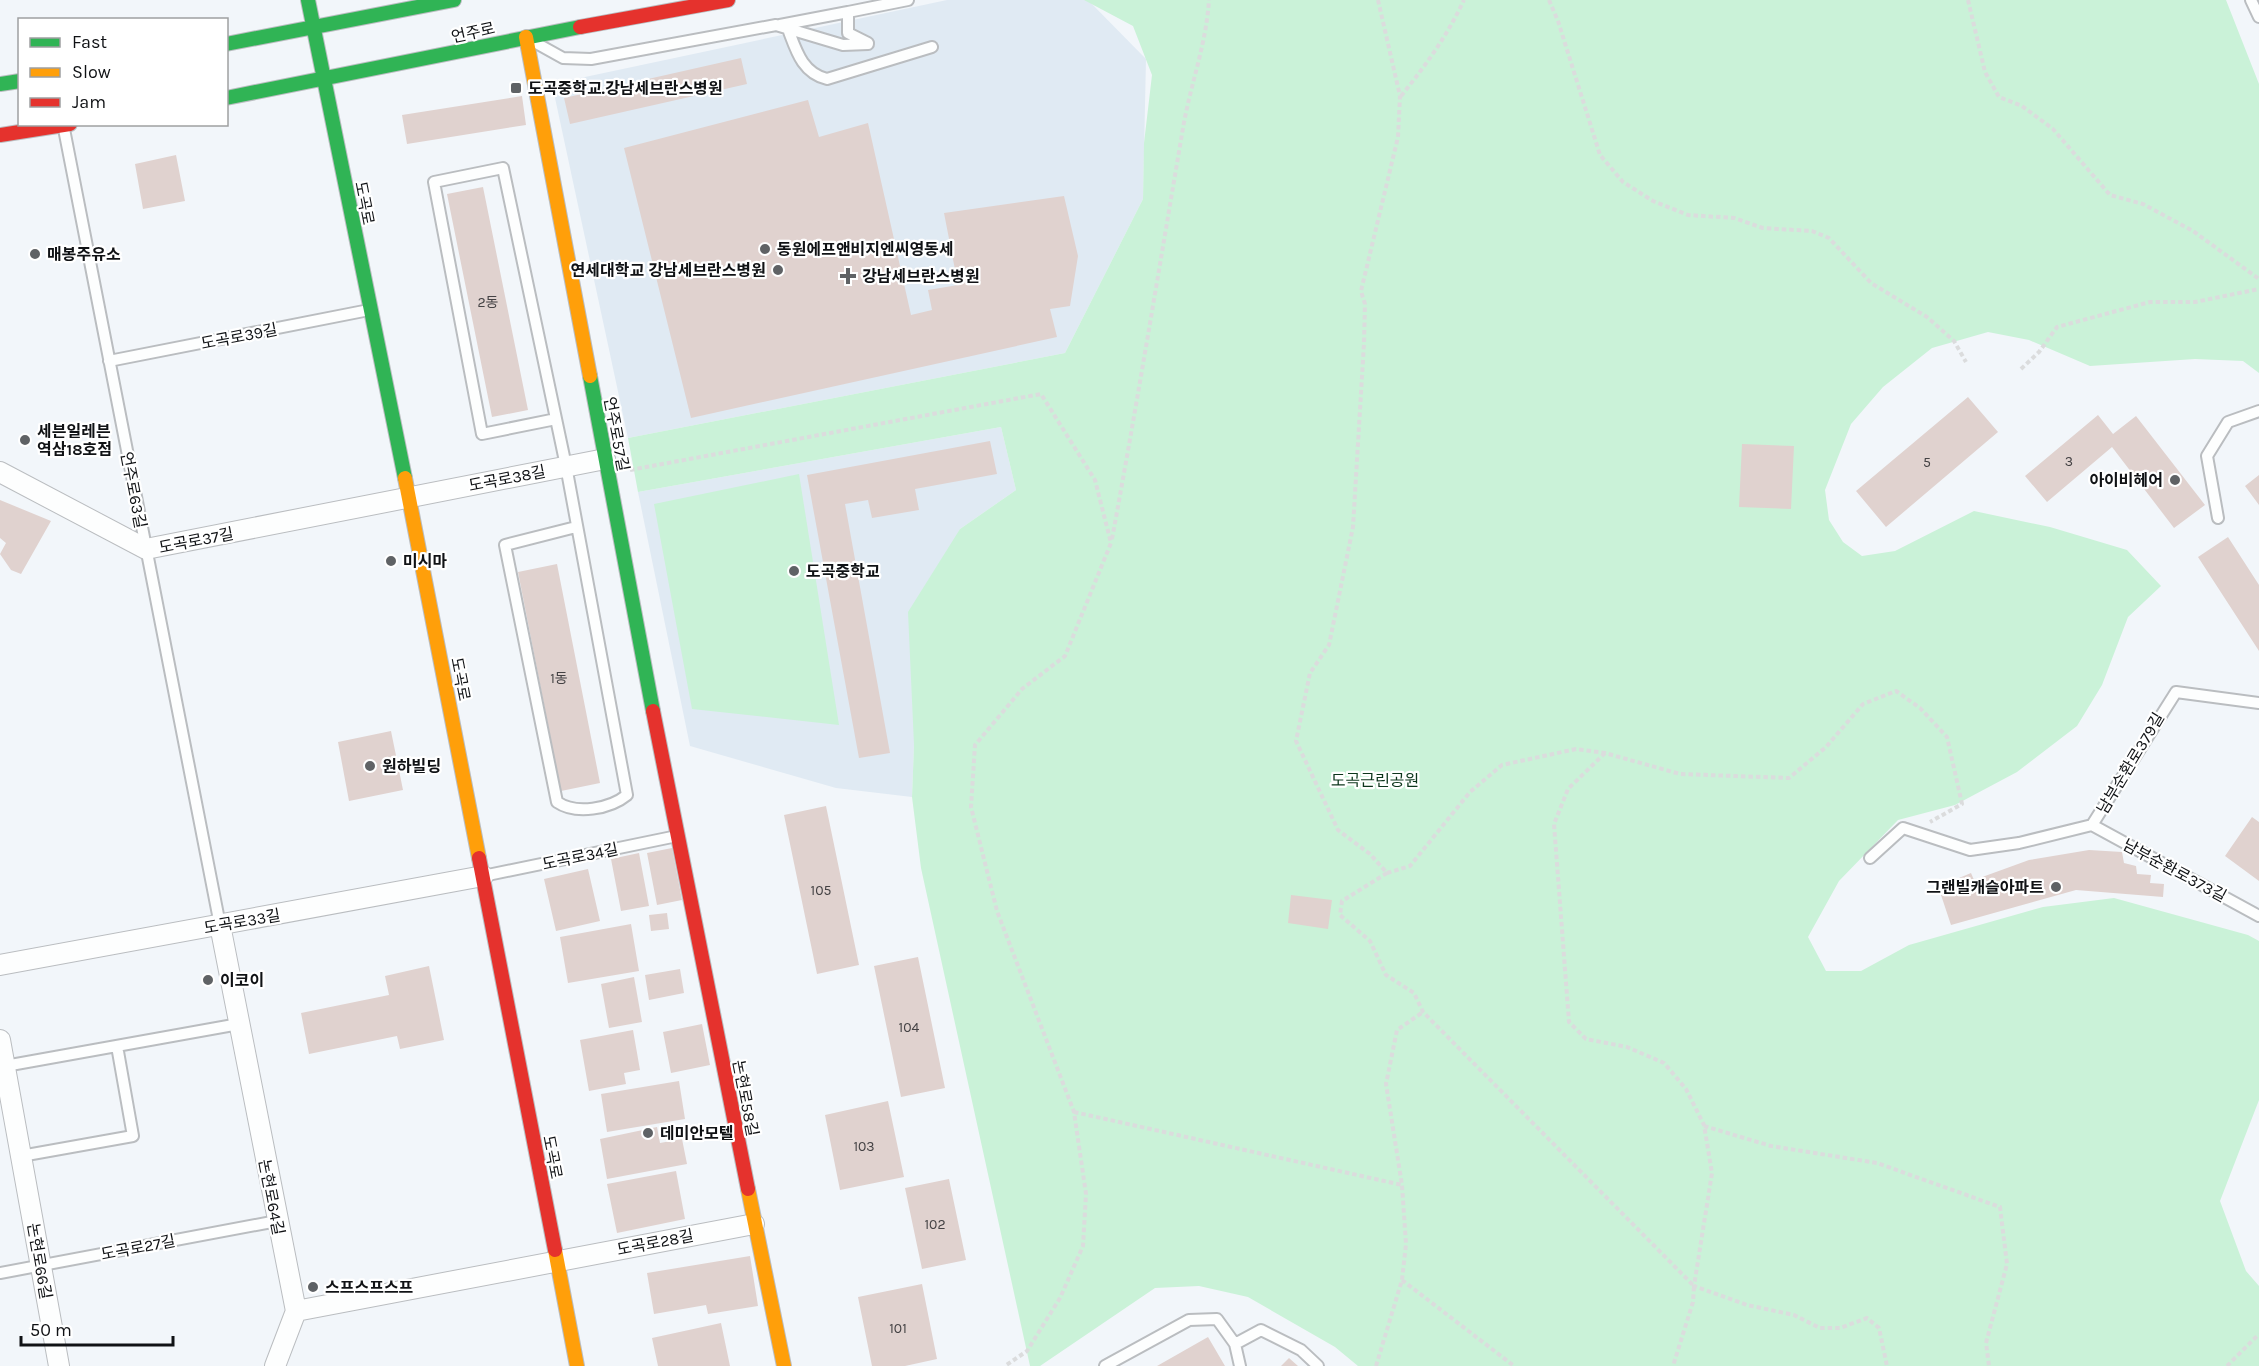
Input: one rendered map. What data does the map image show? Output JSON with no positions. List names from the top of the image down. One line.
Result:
{"streets":{"main road":["언주로","도곡로","언주로57길","논현로58길"],"street":["도곡로38길","도곡로37길","도곡로33길","논현로64길","도곡로28길","논현로66길"],"lane":["도곡로39길","언주로63길","남부순환로379길","도곡로34길","남부순환로373길","도곡로27길"]},"crossings":[["언주로","도곡로"],["언주로","언주로57길"],["도곡로","도곡로39길"],["도곡로","도곡로38길"],["도곡로","도곡로37길"],["도곡로","도곡로34길"],["도곡로","도곡로33길"],["도곡로","도곡로28길"],["도곡로39길","언주로63길"],["언주로57길","도곡로38길"],["언주로57길","도곡로34길"],["언주로57길","논현로58길"],["도곡로38길","도곡로37길"],["언주로63길","도곡로37길"],["언주로63길","도곡로33길"],["언주로63길","논현로64길"],["남부순환로379길","남부순환로373길"],["도곡로34길","도곡로33길"],["도곡로34길","논현로58길"],["도곡로33길","논현로64길"],["논현로58길","도곡로28길"],["논현로64길","도곡로27길"],["도곡로27길","논현로66길"]],"parks":["도곡근린공원"],"places":{"transit":["도곡중학교.강남세브란스병원"],"other":["동원에프앤비지엔씨영동세","매봉주유소","연세대학교 강남세브란스병원","세븐일레븐 역삼18호점","아이비헤어","미시마","도곡중학교","원하빌딩","그랜빌캐슬아파트","이코이","데미안모텔","스프스프스프"],"health":["강남세브란스병원"]},"house_numbers":["2동","3","5","1동","105","104","103","102","101"],"legend":["Fast","Slow","Jam"],"scale_bar":"50 m"}
